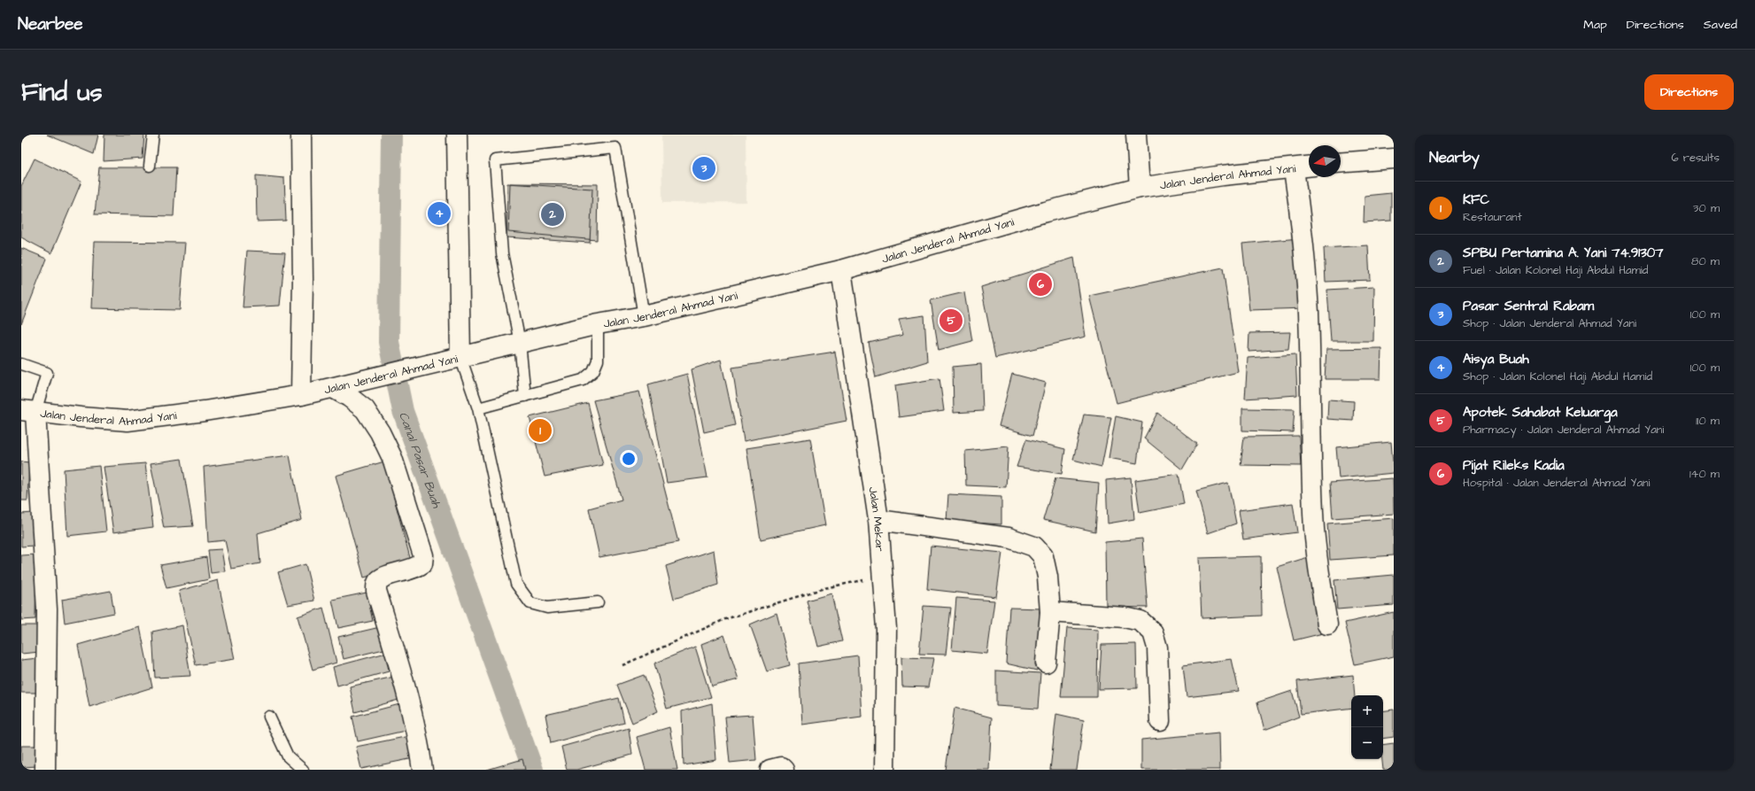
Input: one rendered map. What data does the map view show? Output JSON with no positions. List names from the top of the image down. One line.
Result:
{"streets":{"main road":["Jalan Jenderal Ahmad Yani","Jalan Mekar"]},"crossings":[["Jalan Jenderal Ahmad Yani","Jalan Mekar"]],"water":["Canal Pasar Buah"],"north":"left","page":{"header":"Nearbee","nav":["Map","Directions","Saved"],"buttons":"Directions","title":"Find us","heading":["Nearby","6 results"],"pins":["3","4","2","6","5","1"],"list":[{"mark":"1","name":"KFC","note":"Restaurant","value":"30 m"},{"mark":"2","name":"SPBU Pertamina A. Yani 74.91307","note":"Fuel · Jalan Kolonel Haji Abdul Hamid","value":"80 m"},{"mark":"3","name":"Pasar Sentral Rabam","note":"Shop · Jalan Jenderal Ahmad Yani","value":"100 m"},{"mark":"4","name":"Aisya Buah","note":"Shop · Jalan Kolonel Haji Abdul Hamid","value":"100 m"},{"mark":"5","name":"Apotek Sahabat Keluarga","note":"Pharmacy · Jalan Jenderal Ahmad Yani","value":"110 m"},{"mark":"6","name":"Pijat Rileks Kadia","note":"Hospital · Jalan Jenderal Ahmad Yani","value":"140 m"}],"map_buttons":["+","−"]}}
